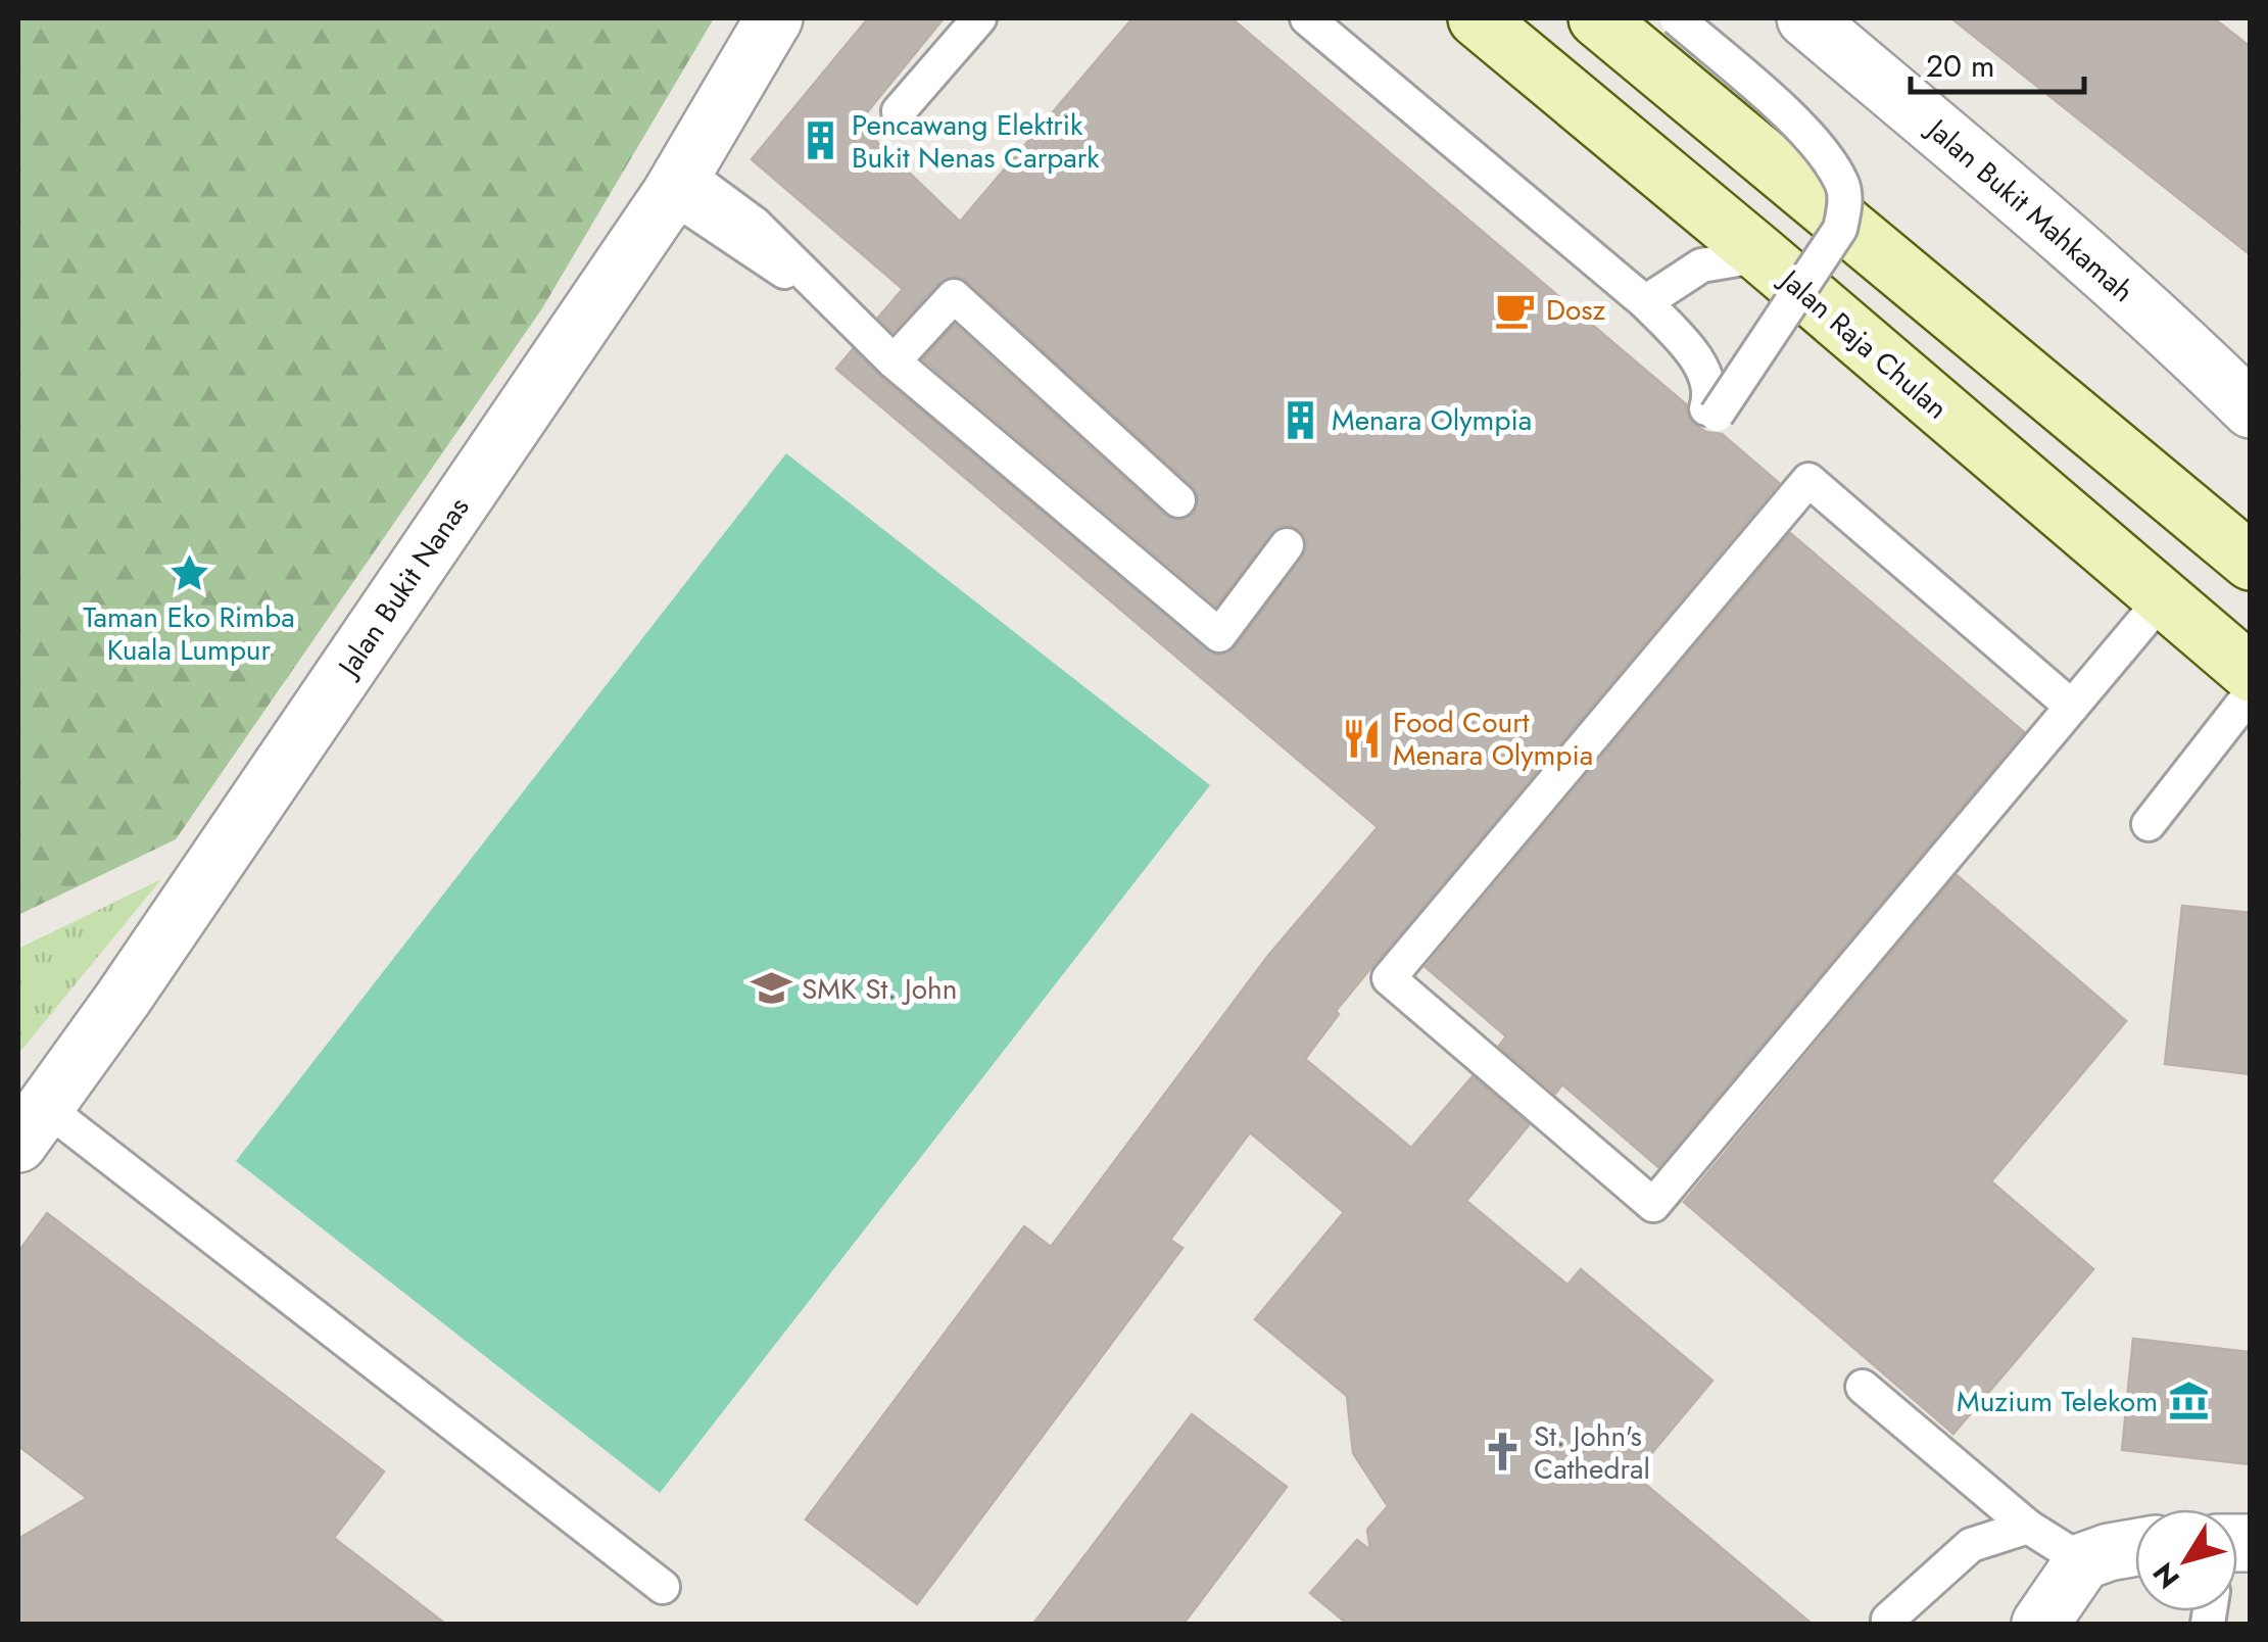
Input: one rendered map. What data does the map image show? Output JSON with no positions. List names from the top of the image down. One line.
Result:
{"streets":{"main road":["Jalan Raja Chulan"],"street":["Jalan Bukit Mahkamah","Jalan Bukit Nanas"]},"places":{"building":["Pencawang Elektrik Bukit Nenas Carpark","Menara Olympia"],"cafe":["Dosz"],"place":["Taman Eko Rimba Kuala Lumpur"],"restaurant":["Food Court Menara Olympia"],"school or university":["SMK St. John"],"museum":["Muzium Telekom"],"church":["St. John's Cathedral"]},"scale_bar":"20 m","north":"bottom left"}
